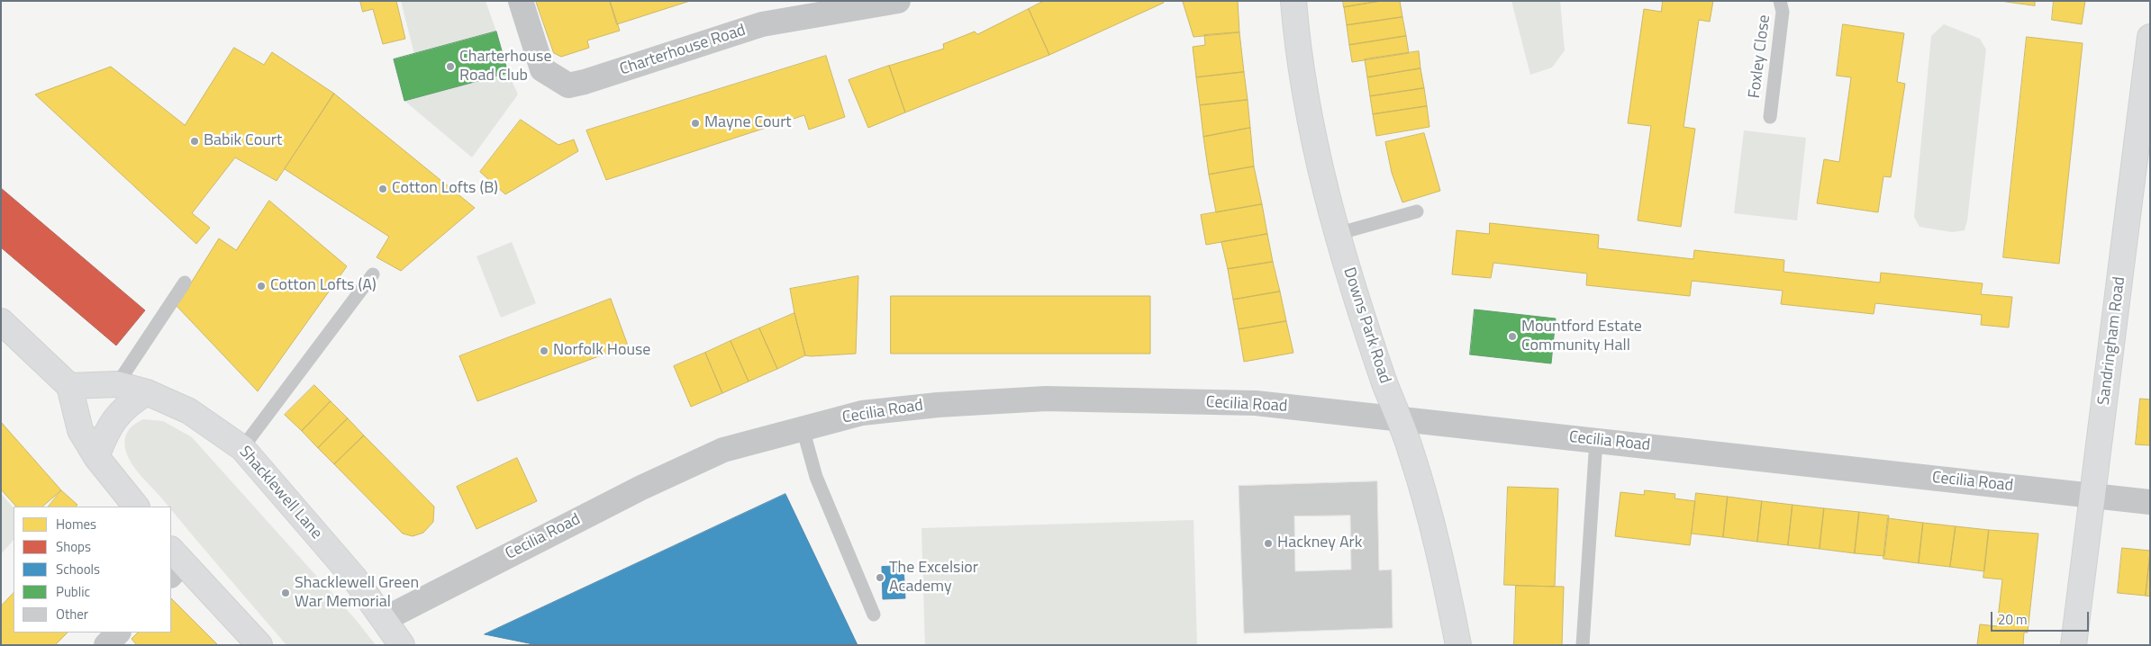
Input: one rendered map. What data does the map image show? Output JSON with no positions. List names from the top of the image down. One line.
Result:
{"streets":{"street":["Charterhouse Road","Downs Park Road","Sandringham Road","Cecilia Road","Shacklewell Lane"],"lane":["Foxley Close"]},"crossings":[["Downs Park Road","Cecilia Road"],["Sandringham Road","Cecilia Road"],["Cecilia Road","Shacklewell Lane"]],"places":["Charterhouse Road Club","Mayne Court","Babik Court","Cotton Lofts (B)","Cotton Lofts (A)","Mountford Estate Community Hall","Norfolk House","Hackney Ark","The Excelsior Academy","Shacklewell Green War Memorial"],"legend":["Homes","Shops","Schools","Public","Other"],"scale_bar":"20 m"}
